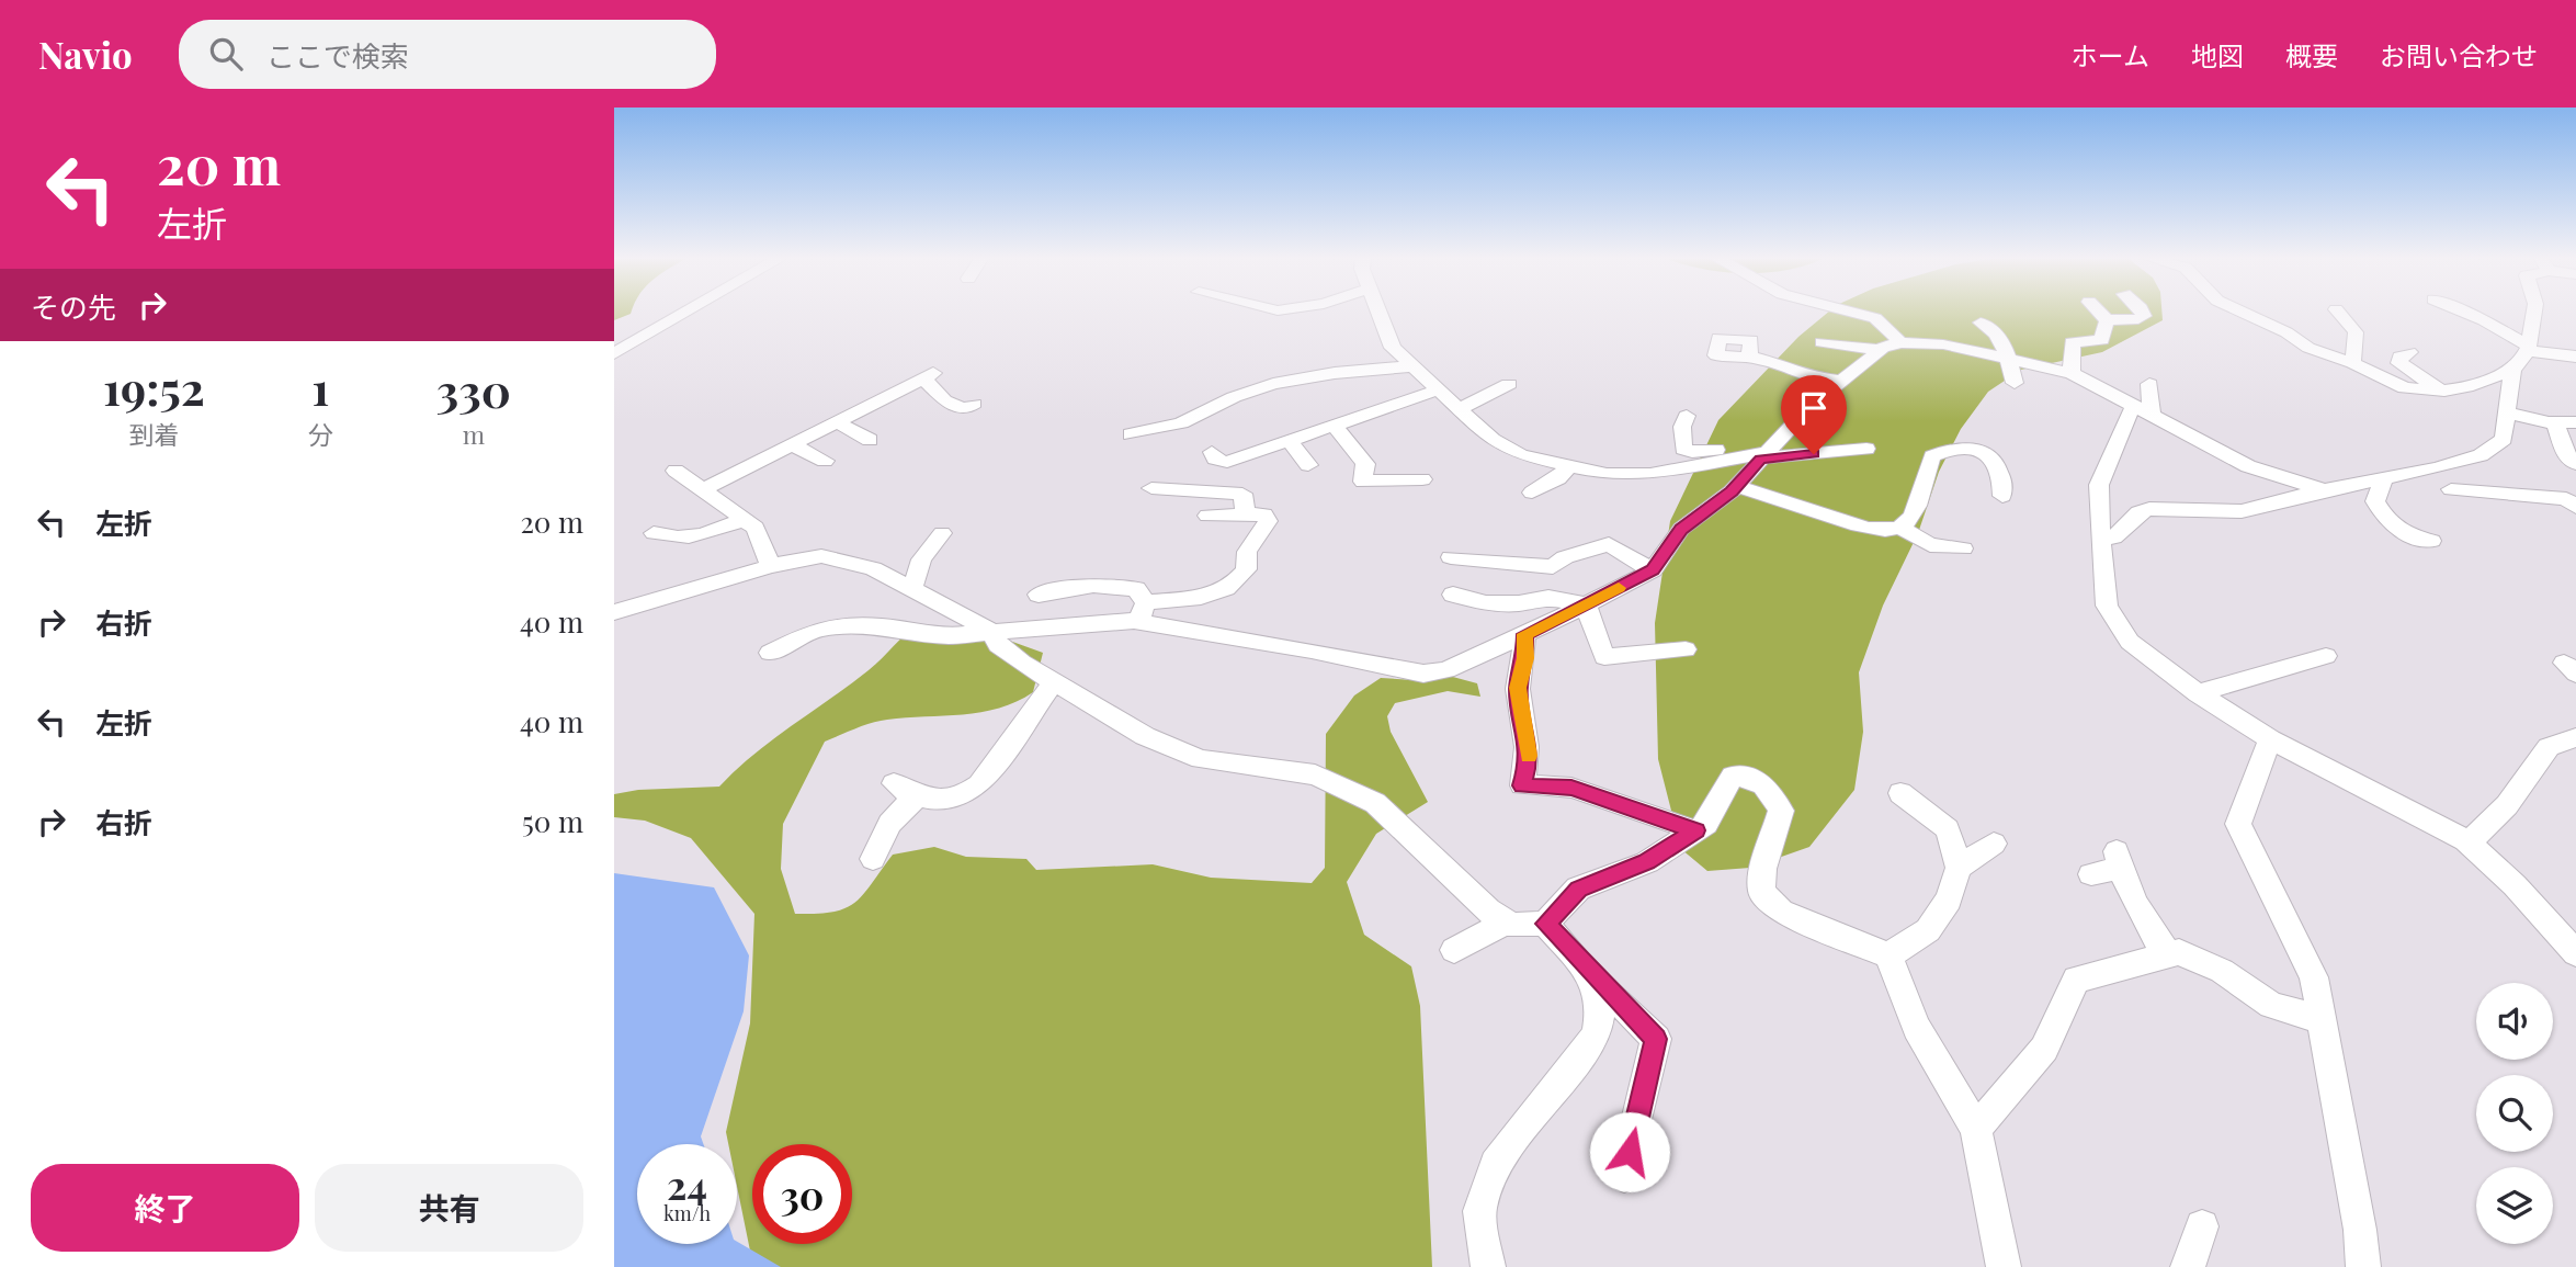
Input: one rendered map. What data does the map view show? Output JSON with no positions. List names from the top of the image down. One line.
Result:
{"page":{"header":"Navio","search":"ここで検索","nav":["ホーム","地図","概要","お問い合わせ"],"turn":["20 m","左折"],"then":"その先","eta":["19:52","到着","1","分","330","m"],"list":[{"name":"左折","value":"20 m"},{"name":"右折","value":"40 m"},{"name":"左折","value":"40 m"},{"name":"右折","value":"50 m"}],"speed":"24 km/h","limit":"30","buttons":["終了","共有"]}}
